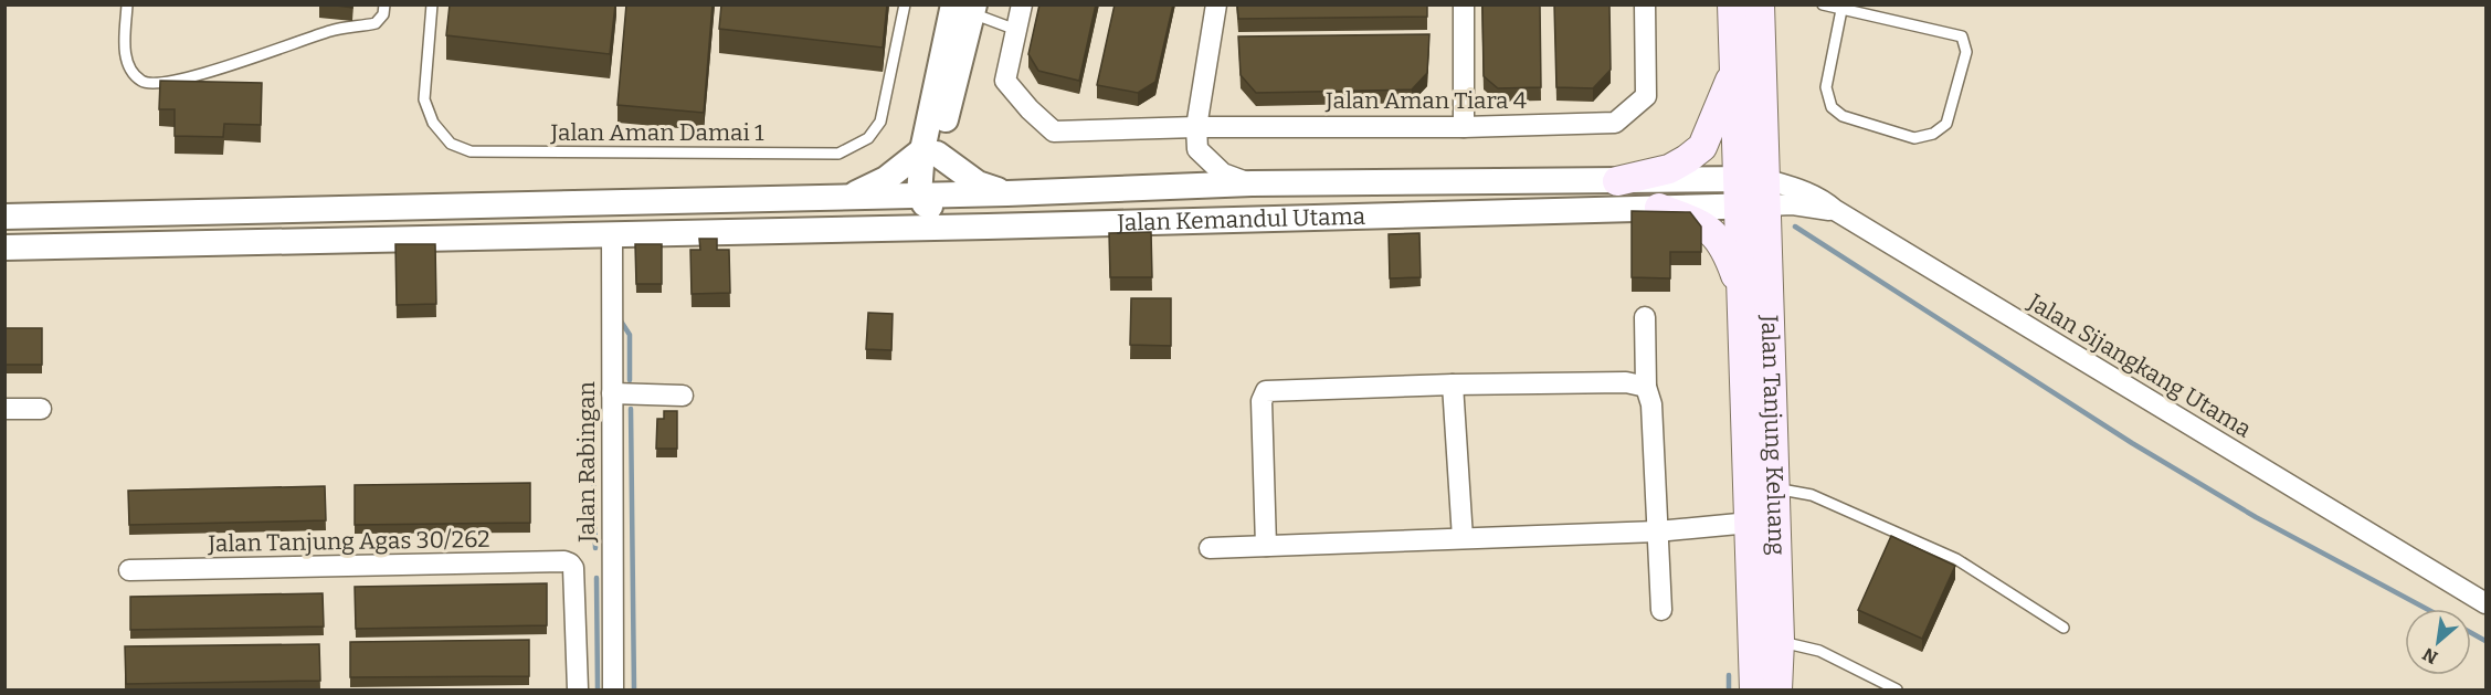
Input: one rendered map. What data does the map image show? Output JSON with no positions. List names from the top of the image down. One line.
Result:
{"streets":{"main road":["Jalan Tanjung Keluang"],"street":["Jalan Aman Tiara 4","Jalan Kemandul Utama","Jalan Sijangkang Utama","Jalan Rabingan","Jalan Tanjung Agas 30/262"],"lane":["Jalan Aman Damai 1"]},"crossings":[["Jalan Kemandul Utama","Jalan Sijangkang Utama"],["Jalan Kemandul Utama","Jalan Tanjung Keluang"],["Jalan Sijangkang Utama","Jalan Tanjung Keluang"]],"north":"bottom left"}
